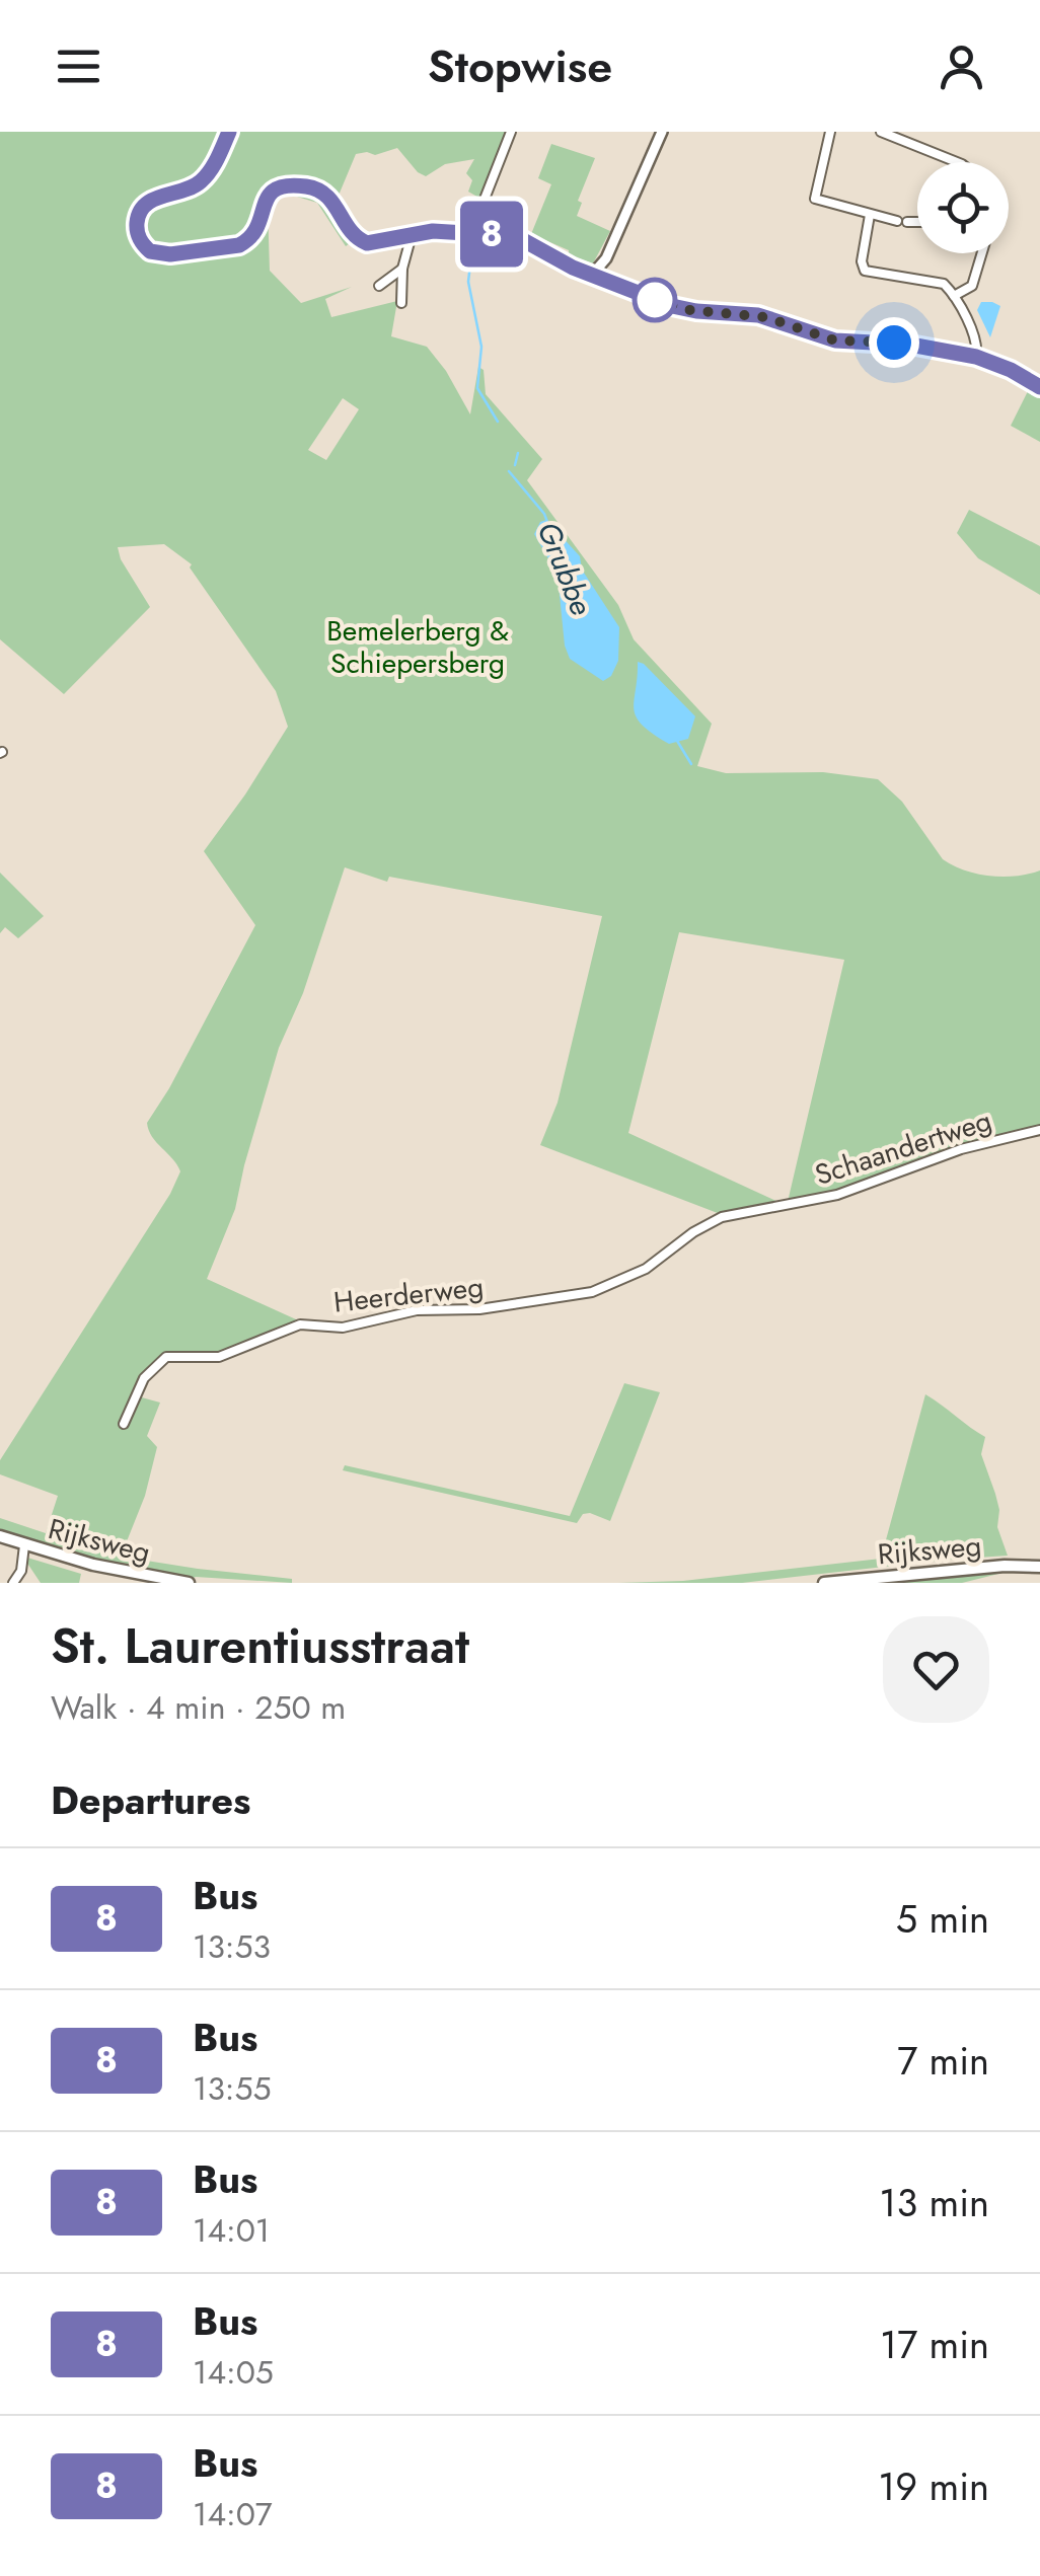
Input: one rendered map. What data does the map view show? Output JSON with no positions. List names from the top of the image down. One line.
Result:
{"streets":{"main road":["Rijksweg"],"street":["Schaandertweg","Heerderweg"]},"crossings":[["Schaandertweg","Heerderweg"]],"water":["Grubbe"],"parks":["Bemelerberg & Schiepersberg"],"lines":["bus line 8"],"page":{"header":"Stopwise","on_map":"8","heading":[["St. Laurentiusstraat","Walk · 4 min · 250 m"],"Departures"],"list":[{"mark":"8","name":"Bus","note":"13:53","value":"5 min"},{"mark":"8","name":"Bus","note":"13:55","value":"7 min"},{"mark":"8","name":"Bus","note":"14:01","value":"13 min"},{"mark":"8","name":"Bus","note":"14:05","value":"17 min"},{"mark":"8","name":"Bus","note":"14:07","value":"19 min"}]}}
